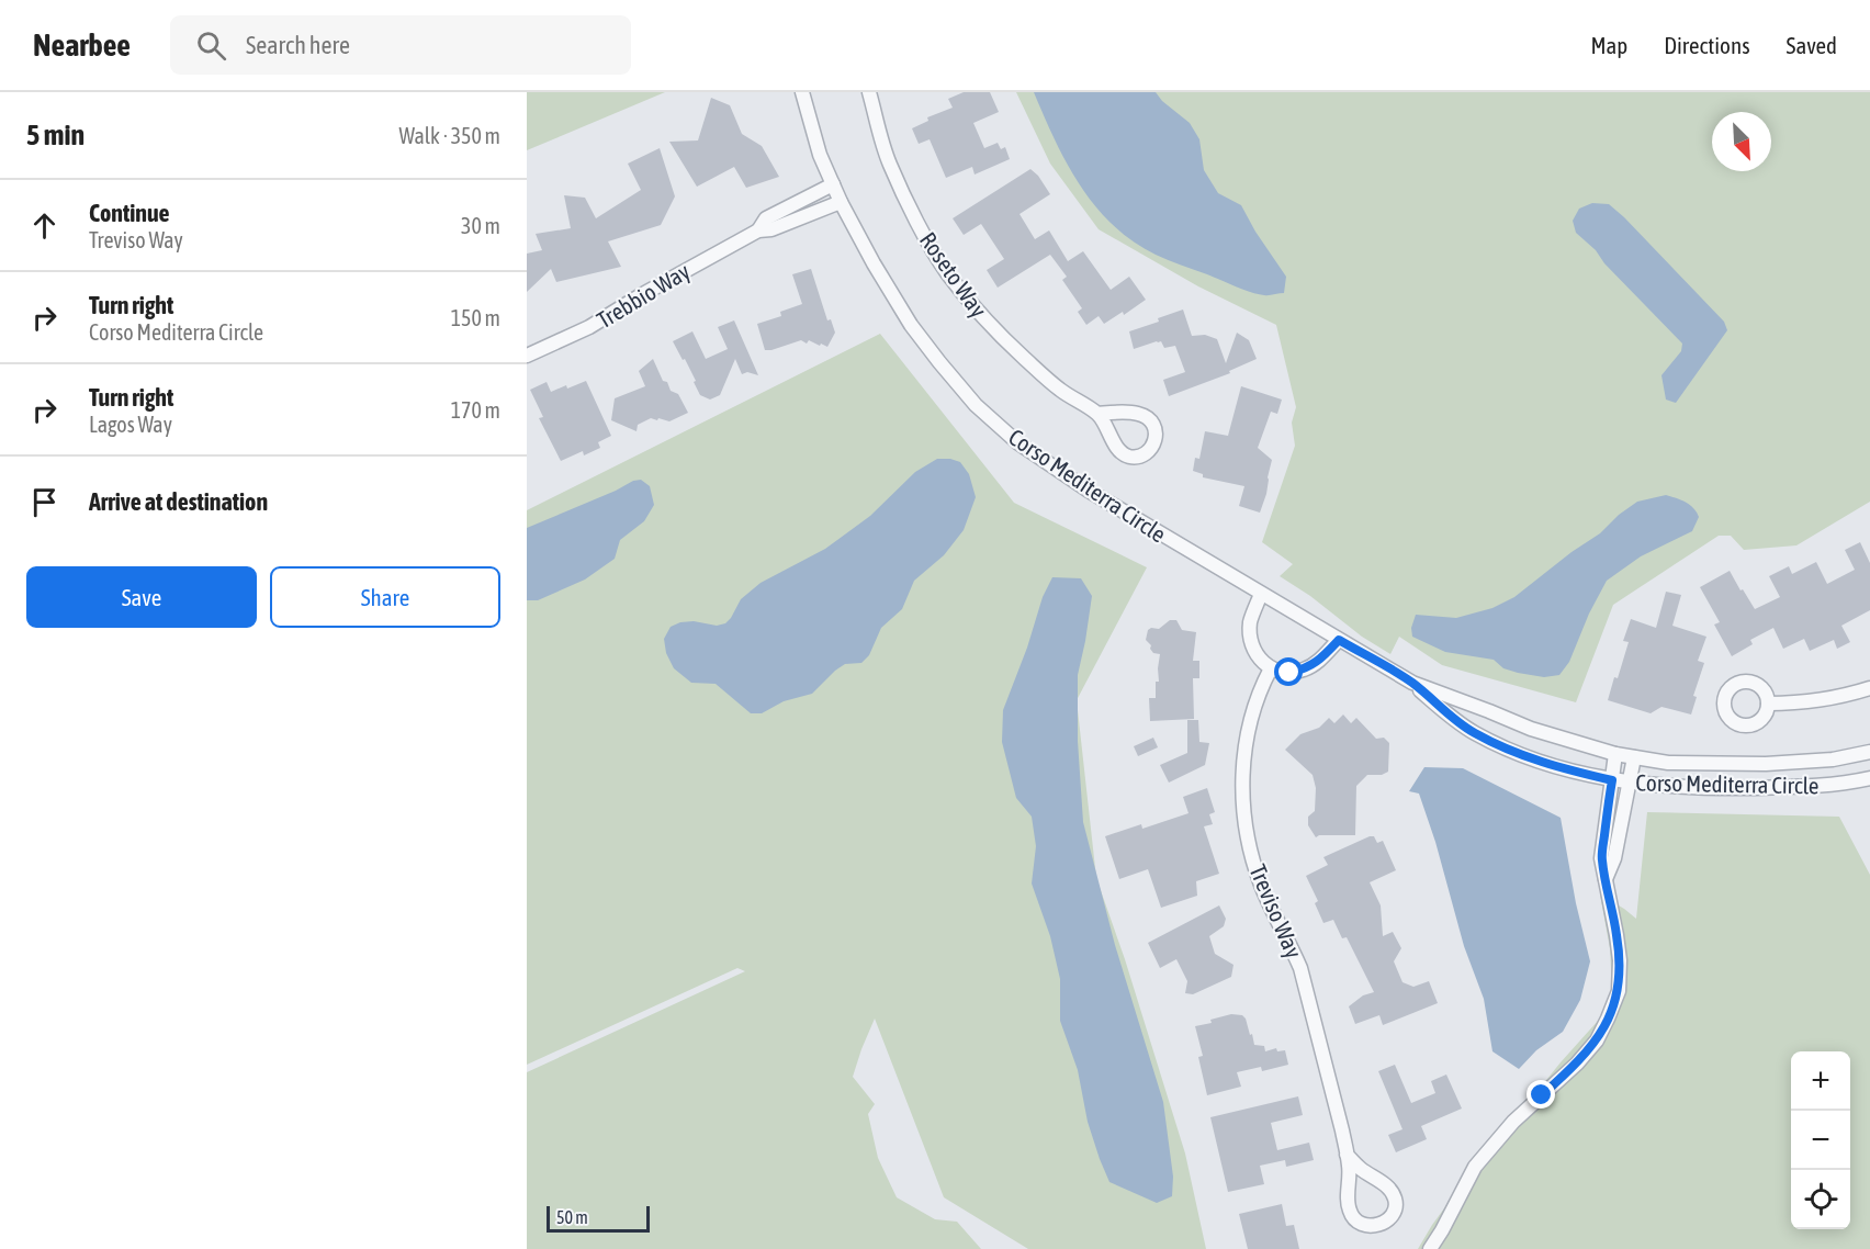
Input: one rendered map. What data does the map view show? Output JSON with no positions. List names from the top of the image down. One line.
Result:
{"streets":{"street":["Roseto Way","Trebbio Way","Corso Mediterra Circle","Treviso Way"]},"crossings":[["Trebbio Way","Corso Mediterra Circle"]],"scale_bar":"50 m","north":"bottom right","page":{"header":"Nearbee","search":"Search here","nav":["Map","Directions","Saved"],"heading":["5 min","Walk · 350 m"],"list":[["Continue","Treviso Way","30 m"],["Turn right","Corso Mediterra Circle","150 m"],["Turn right","Lagos Way","170 m"],"Arrive at destination"],"buttons":["Save","Share"],"map_buttons":["+","−"],"scale":"50 m"}}
